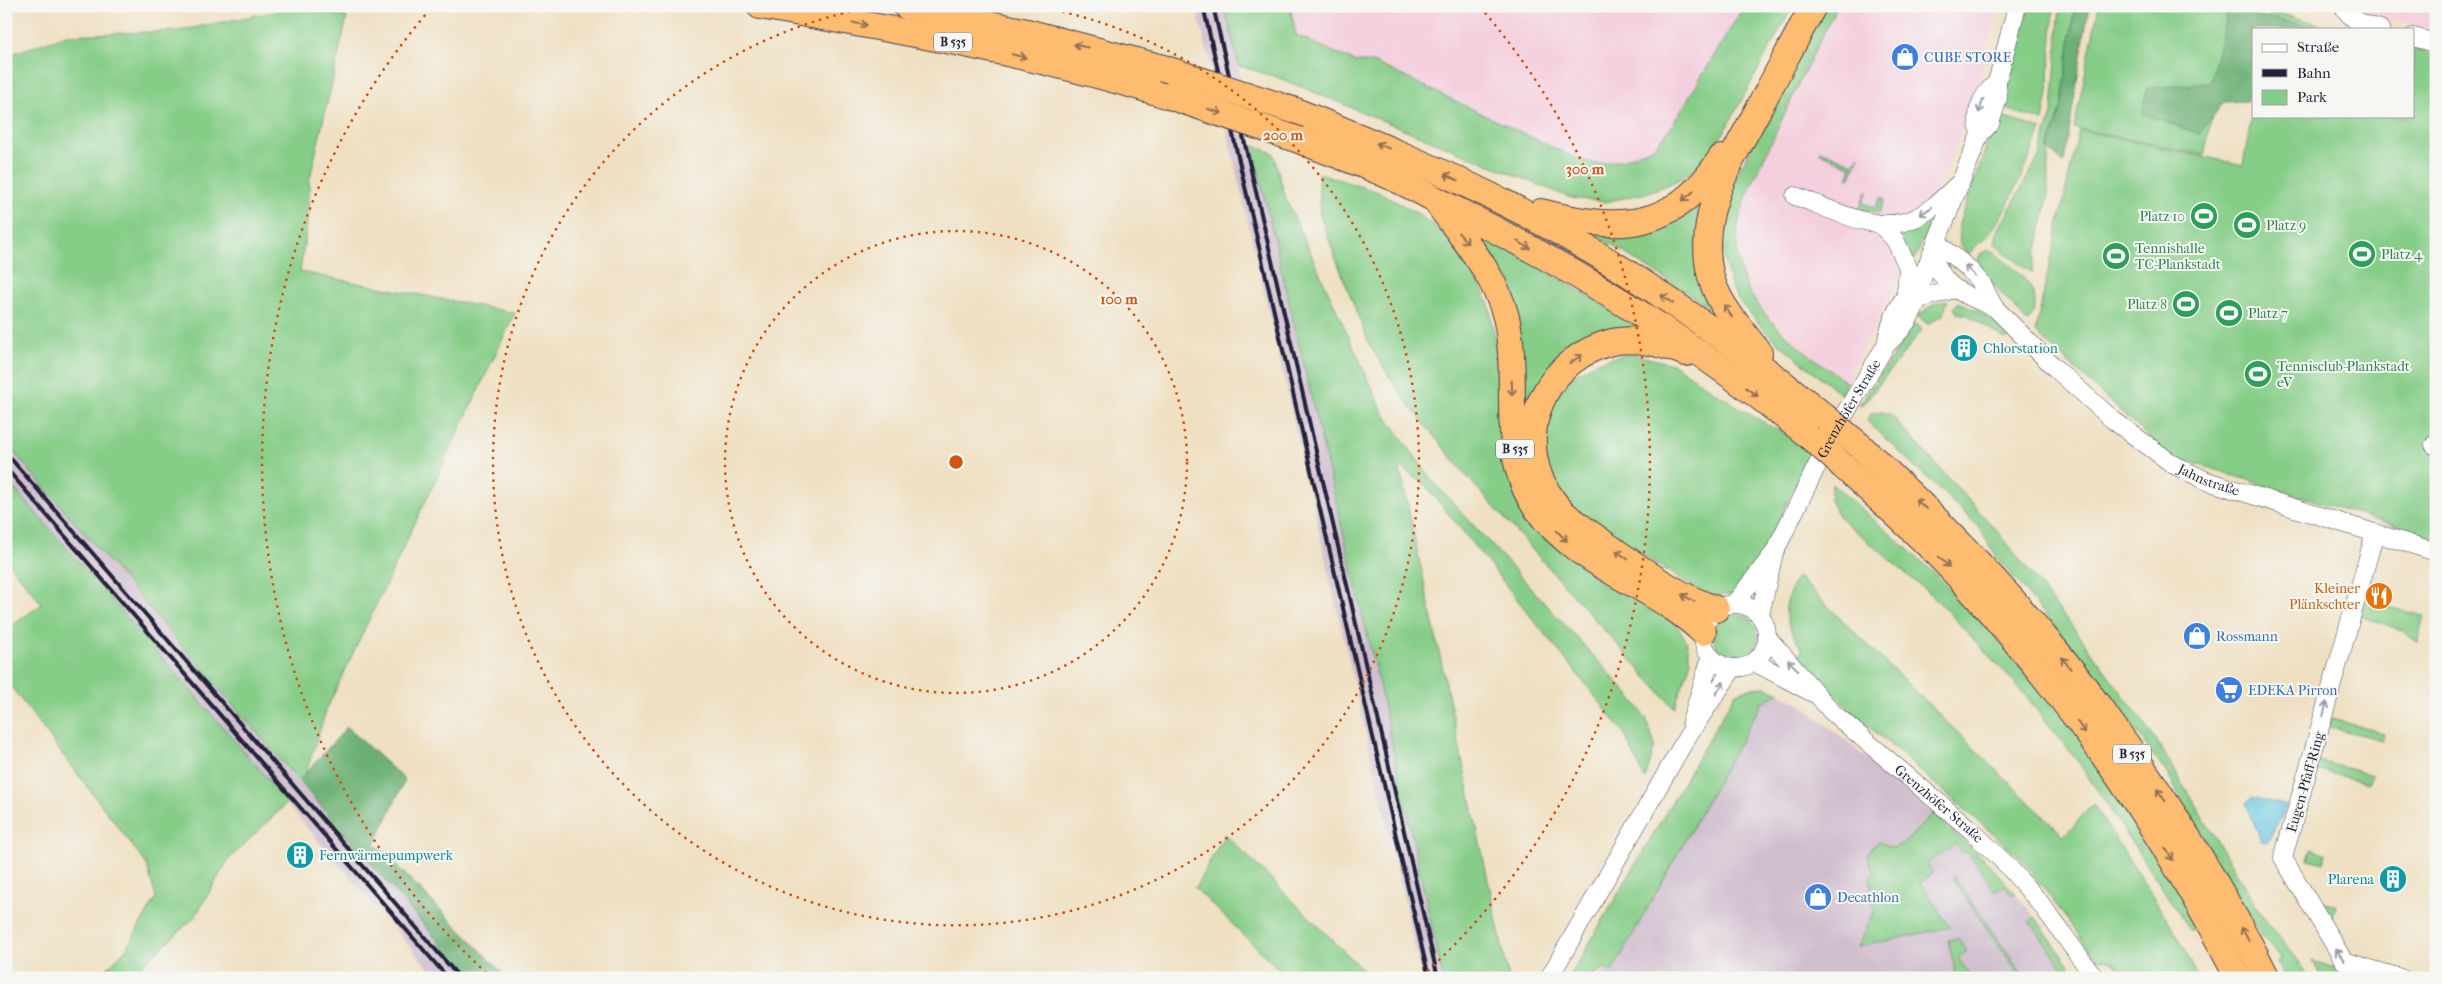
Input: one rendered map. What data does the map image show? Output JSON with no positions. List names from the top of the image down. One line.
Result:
{"streets":{"highway":["B 535"],"street":["Grenzhöfer Straße","Jahnstraße","Eugen-Pfaff-Ring"]},"crossings":[["B 535","Grenzhöfer Straße"],["Jahnstraße","Eugen-Pfaff-Ring"]],"one_way":["Eugen-Pfaff-Ring"],"places":{"shop":["CUBE STORE","Rossmann","Decathlon"],"sports":["Platz 10","Platz 9","Platz 4","Tennishalle TC-Plankstadt","Platz 8","Platz 7","Tennisclub-Plankstadt eV"],"building":["Chlorstation","Fernwärmepumpwerk","Plarena"],"restaurant":["Kleiner Plänkschter"],"supermarket":["EDEKA Pirron"]},"legend":["Straße","Bahn","Park"],"rings":["200 m","300 m","100 m"]}
